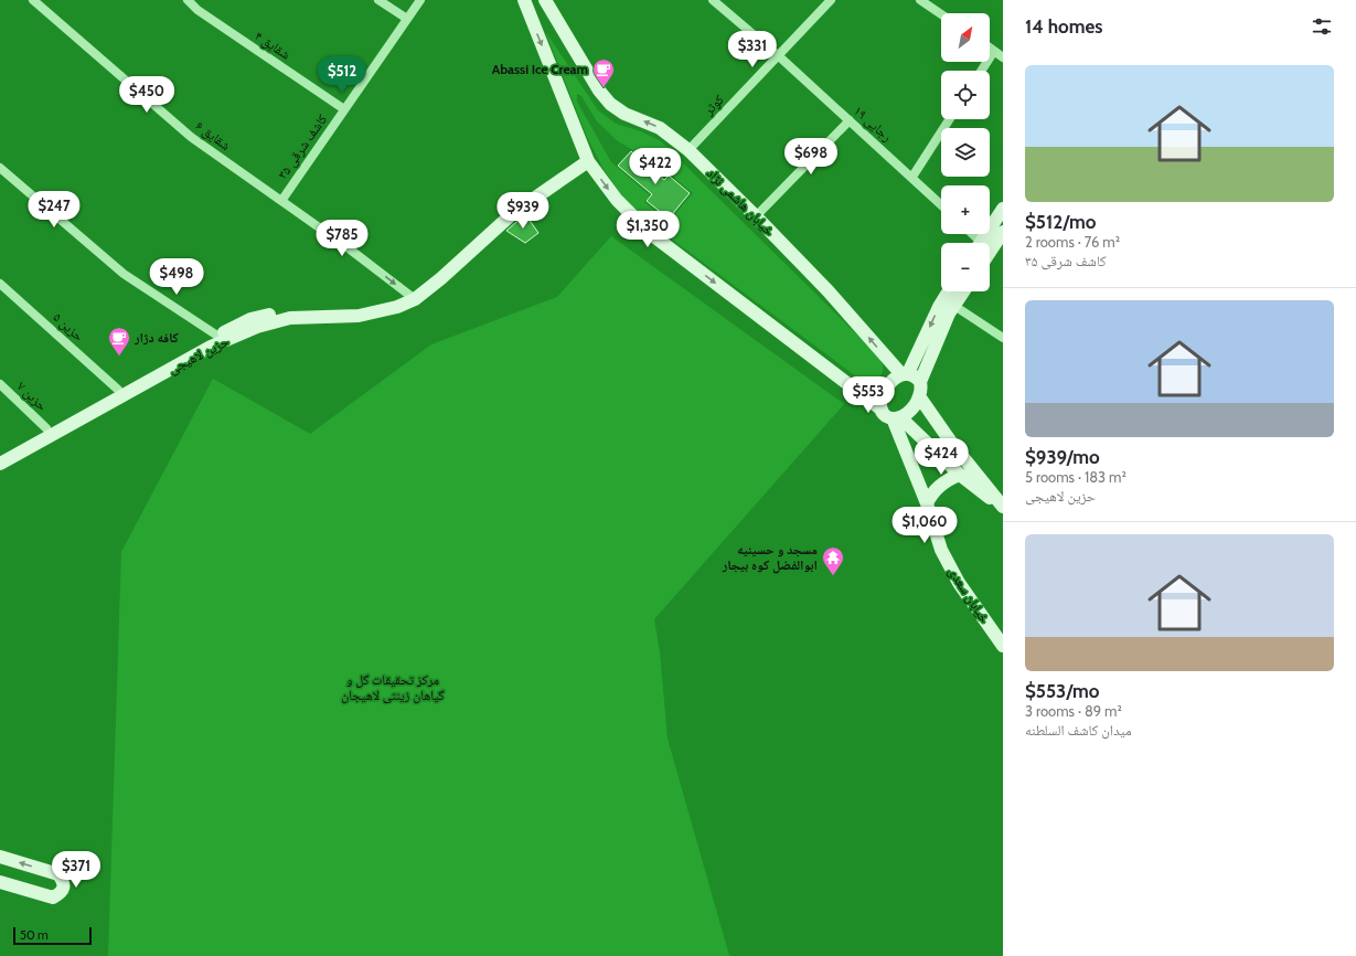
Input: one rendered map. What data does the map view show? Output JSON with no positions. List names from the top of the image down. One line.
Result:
{"streets":{"main road":["خیابان هاشمی نژاد","حزین لاهیجی","خیابان سعدی"],"street":["شقایق ۴","کوثر","رجایی ۱۹","شقایق ۶","کاشف شرقی ۳۵","حزین ۵","حزین ۷"]},"crossings":[["شقایق ۴","کاشف شرقی ۳۵"],["کوثر","رجایی ۱۹"],["کوثر","خیابان هاشمی نژاد"],["شقایق ۶","کاشف شرقی ۳۵"],["شقایق ۶","حزین لاهیجی"],["خیابان هاشمی نژاد","خیابان سعدی"],["حزین ۵","حزین لاهیجی"],["حزین لاهیجی","حزین ۷"]],"parks":["مرکز تحقیقات گل و گیاهان زینتی لاهیجان"],"places":{"cafe":["Abassi Ice Cream","کافه دژار"],"temple":["مسجد و حسینیه ابوالفضل کوه بیجار"]},"scale_bar":"50 m","north":"top right","page":{"heading":"14 homes","map_buttons":["+","−"],"price":["$331","$512","$450","$698","$422","$247","$939","$1,350","$785","$498","$553","$424","$1,060","$371"],"list":[{"name":"$512/mo","note":"2 rooms · 76 m² · کاشف شرقی ۳۵"},{"name":"$939/mo","note":"5 rooms · 183 m² · حزین لاهیجی"},{"name":"$553/mo","note":"3 rooms · 89 m² · میدان کاشف السلطنه"}],"scale":"50 m"}}
